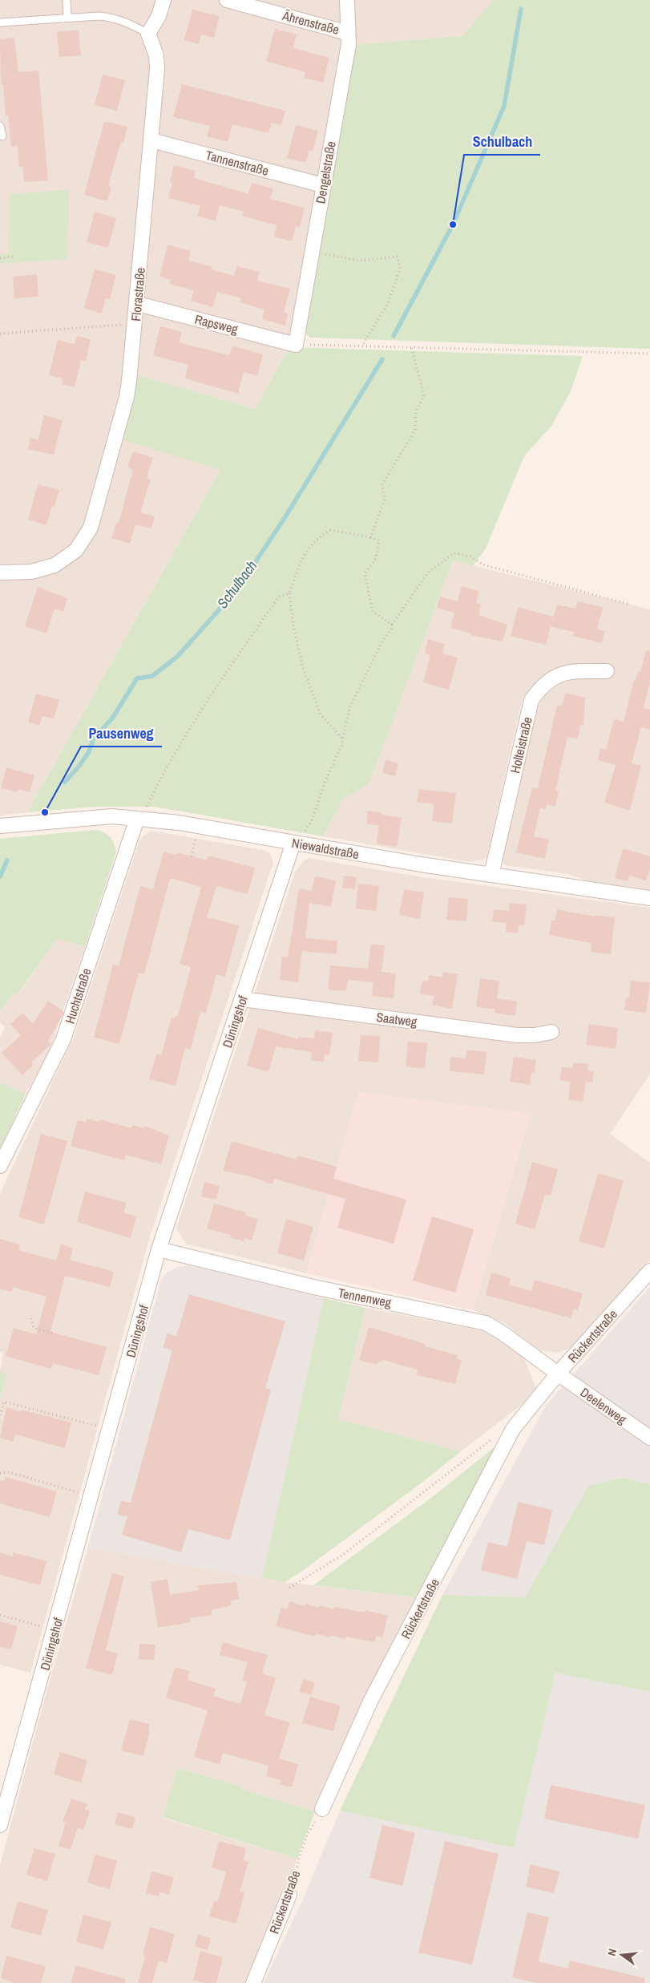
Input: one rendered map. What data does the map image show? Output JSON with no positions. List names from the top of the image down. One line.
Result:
{"streets":{"street":["Ährenstraße","Tannenstraße","Dengelstraße","Florastraße","Rapsweg","Holteistraße","Niewaldstraße","Huchtstraße","Saatweg","Düningshof","Tennenweg","Rückertstraße","Deelenweg"]},"crossings":[["Ährenstraße","Dengelstraße"],["Tannenstraße","Dengelstraße"],["Tannenstraße","Florastraße"],["Dengelstraße","Rapsweg"],["Florastraße","Rapsweg"],["Holteistraße","Niewaldstraße"],["Niewaldstraße","Huchtstraße"],["Niewaldstraße","Düningshof"],["Saatweg","Düningshof"],["Düningshof","Tennenweg"],["Tennenweg","Rückertstraße"],["Tennenweg","Deelenweg"],["Rückertstraße","Deelenweg"]],"water":["Schulbach"],"places":["Schulbach","Pausenweg"],"north":"left"}
